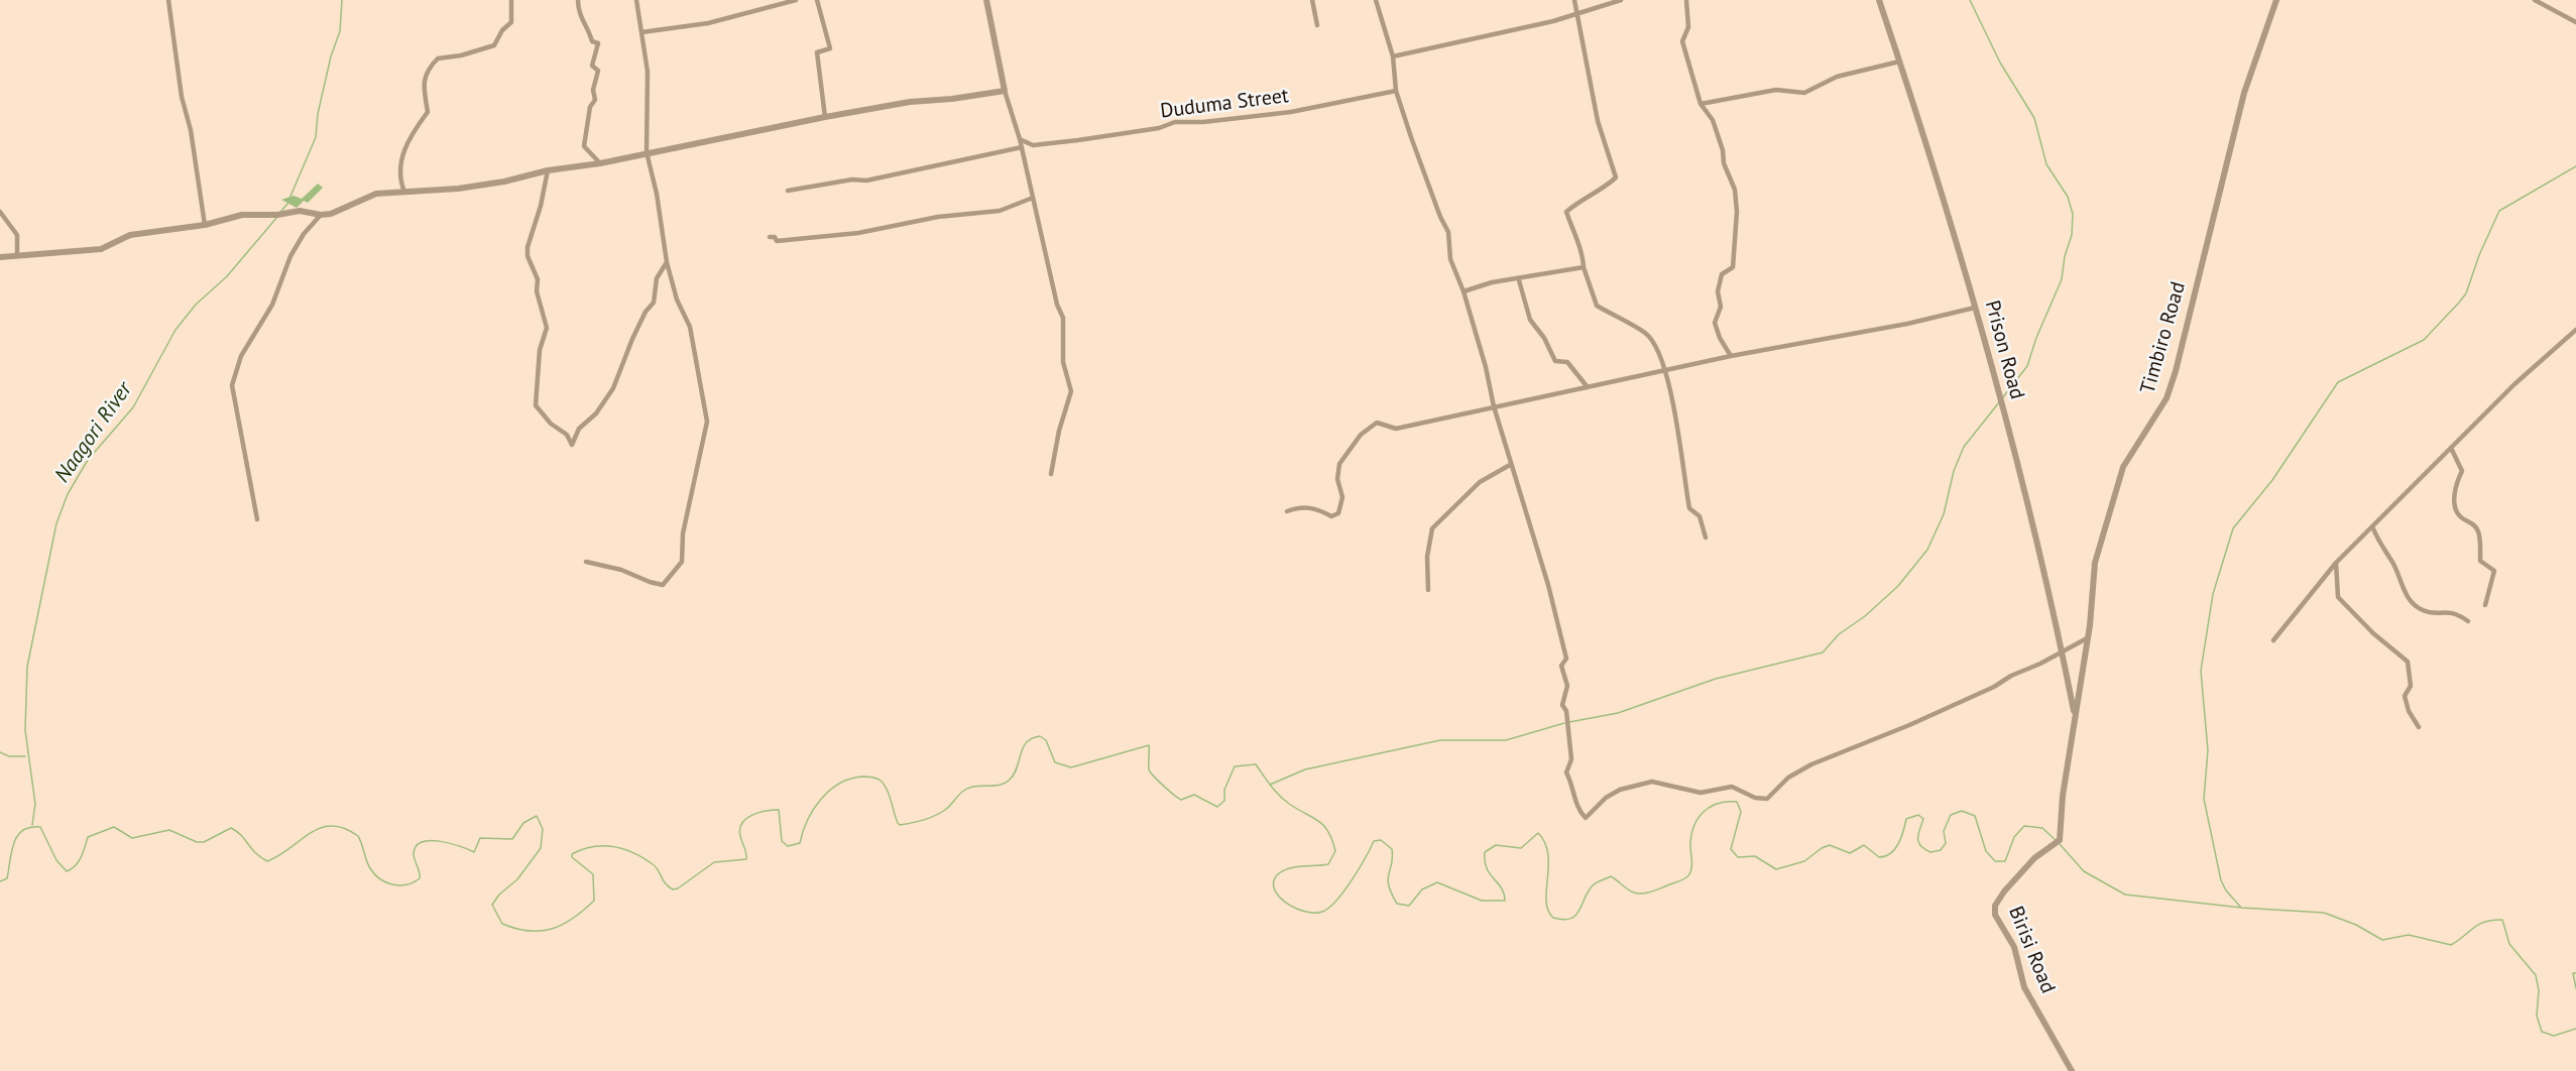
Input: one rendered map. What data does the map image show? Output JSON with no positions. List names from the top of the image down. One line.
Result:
{"streets":{"street":["Duduma Street","Timbiro Road","Prison Road","Birisi Road"]},"crossings":[["Timbiro Road","Prison Road"],["Timbiro Road","Birisi Road"],["Prison Road","Birisi Road"]],"water":["Naagori River"]}
